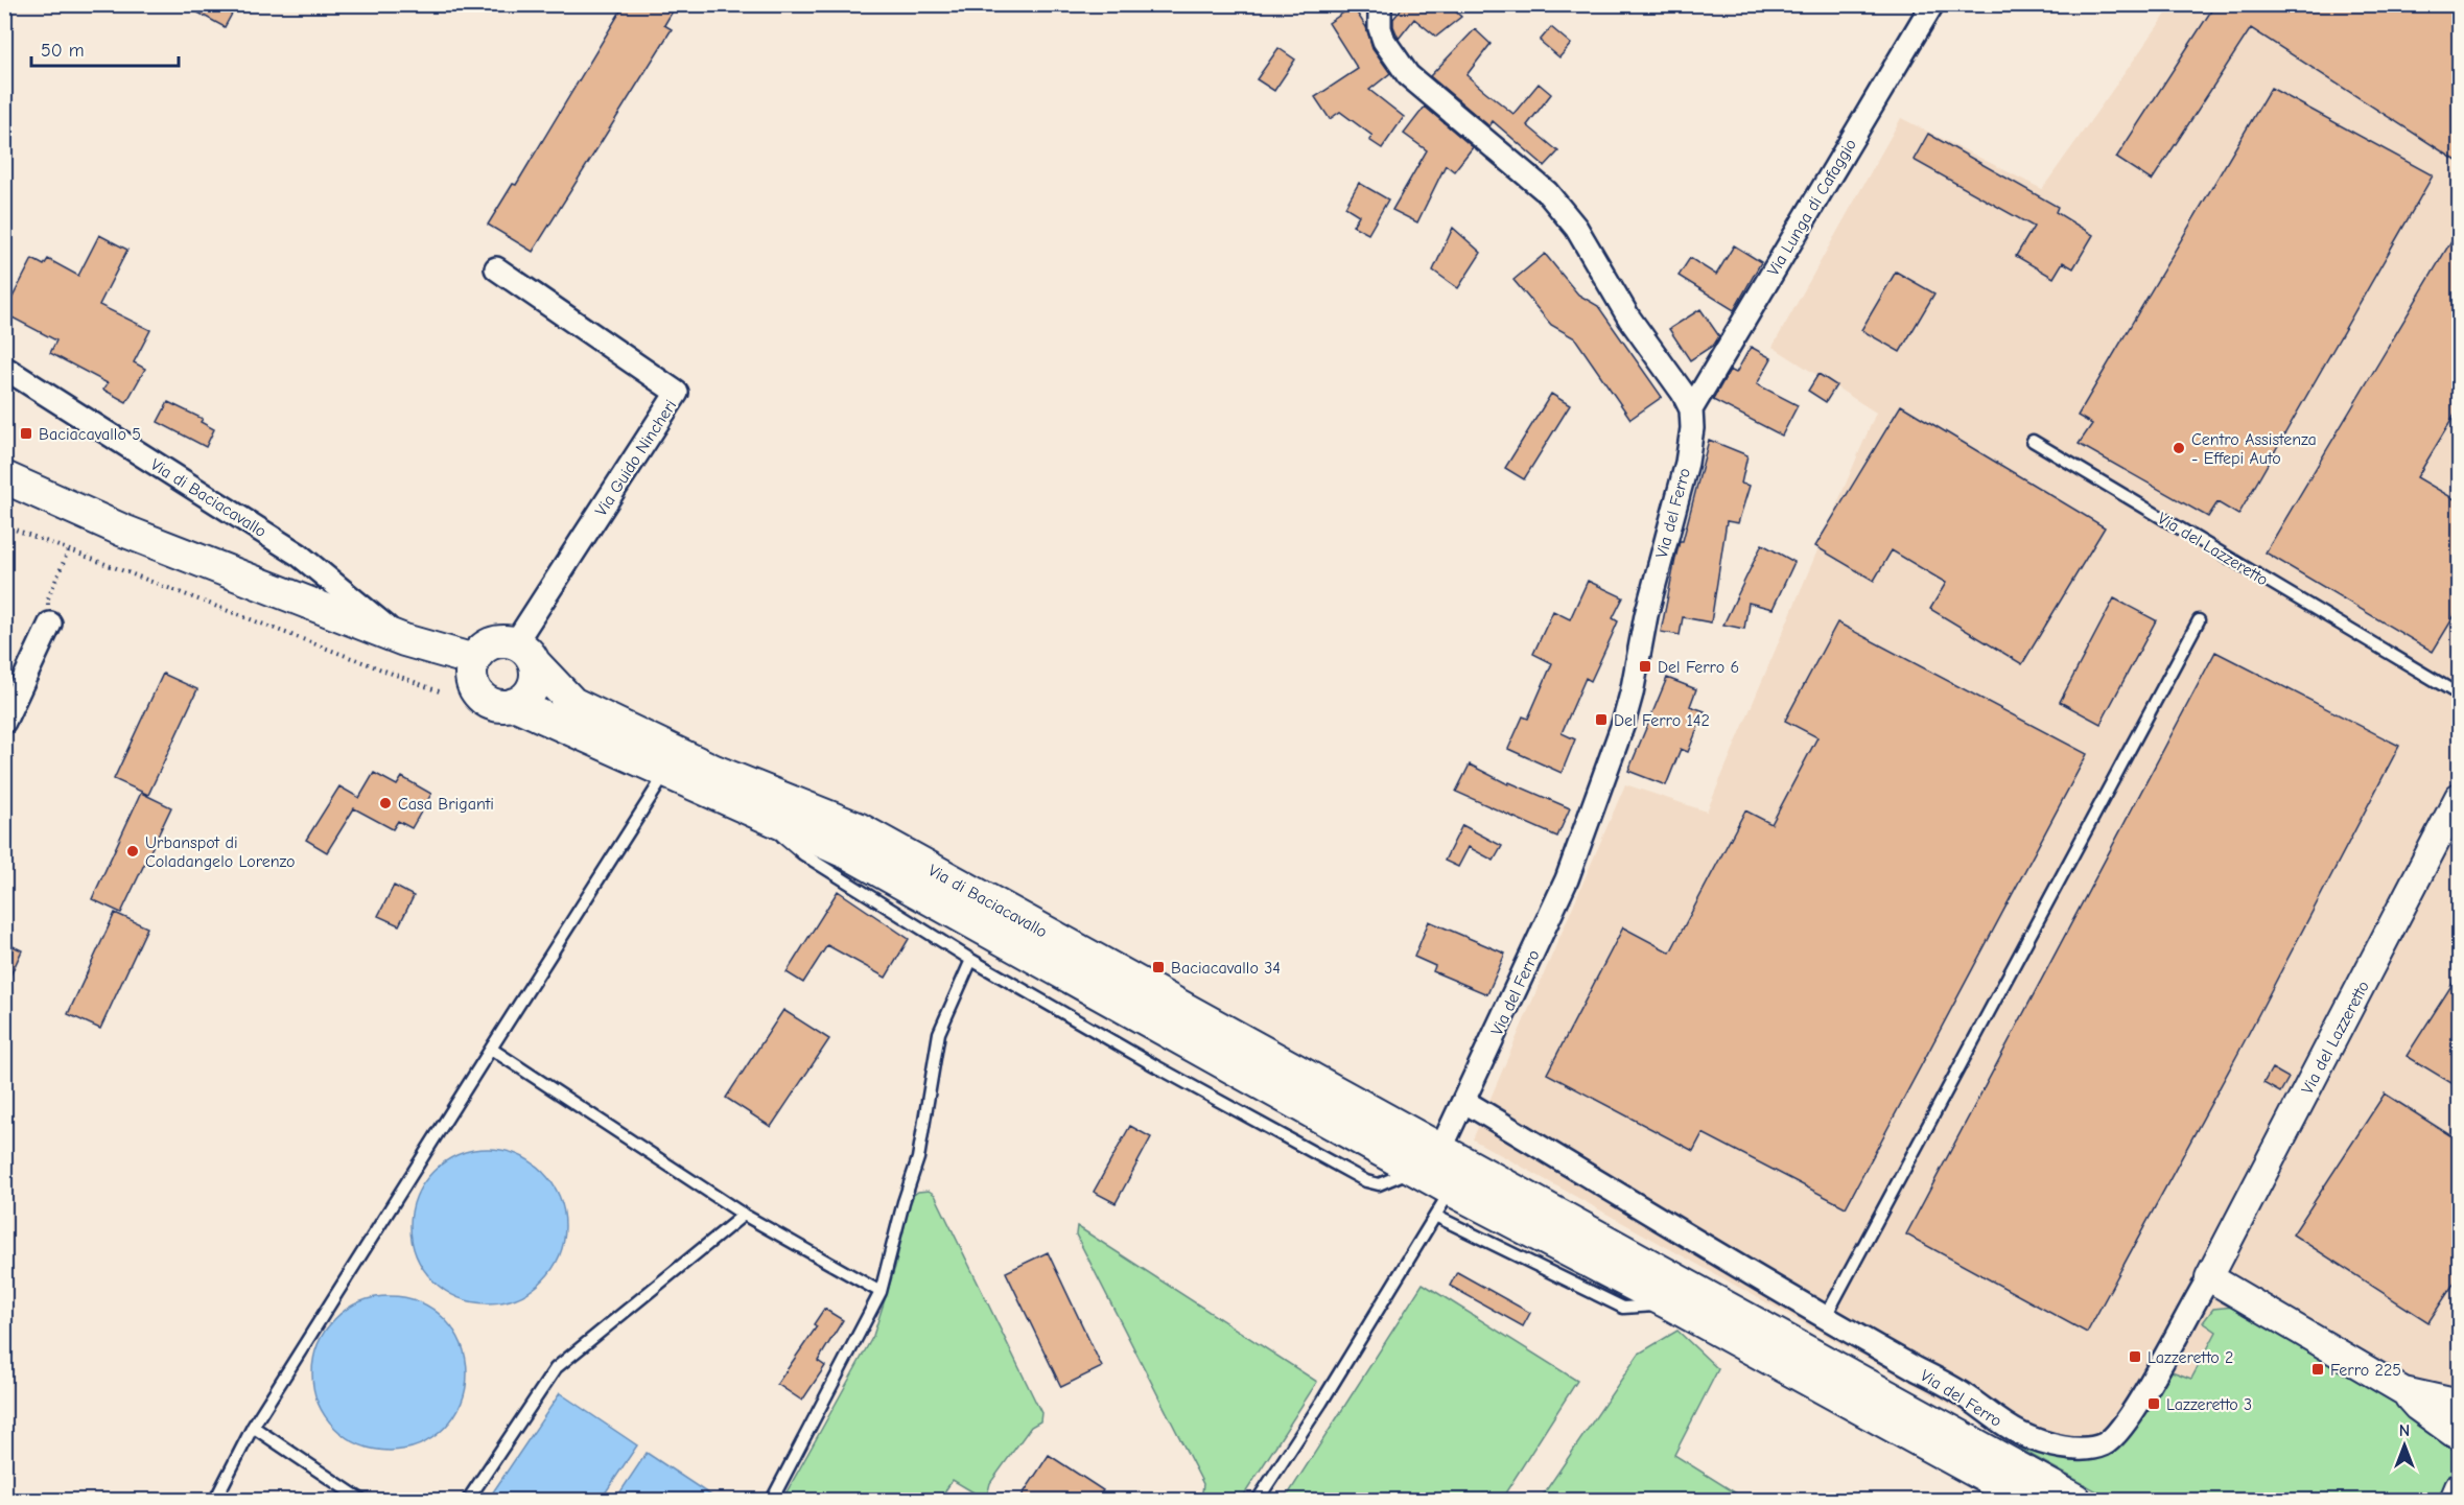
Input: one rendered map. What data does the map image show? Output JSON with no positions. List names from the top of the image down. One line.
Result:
{"streets":{"main road":["Via di Baciacavallo","Via del Ferro"],"street":["Via Lunga di Cafaggio","Via Guido Nincheri","Via del Lazzeretto"]},"crossings":[["Via Lunga di Cafaggio","Via del Ferro"],["Via Guido Nincheri","Via di Baciacavallo"],["Via di Baciacavallo","Via del Ferro"],["Via del Ferro","Via del Lazzeretto"]],"places":{"transit":["Baciacavallo 5","Del Ferro 6","Del Ferro 142","Baciacavallo 34","Lazzeretto 2","Ferro 225","Lazzeretto 3"],"other":["Centro Assistenza - Effepi Auto","Casa Briganti","Urbanspot di Coladangelo Lorenzo"]},"scale_bar":"50 m","north":"top"}
